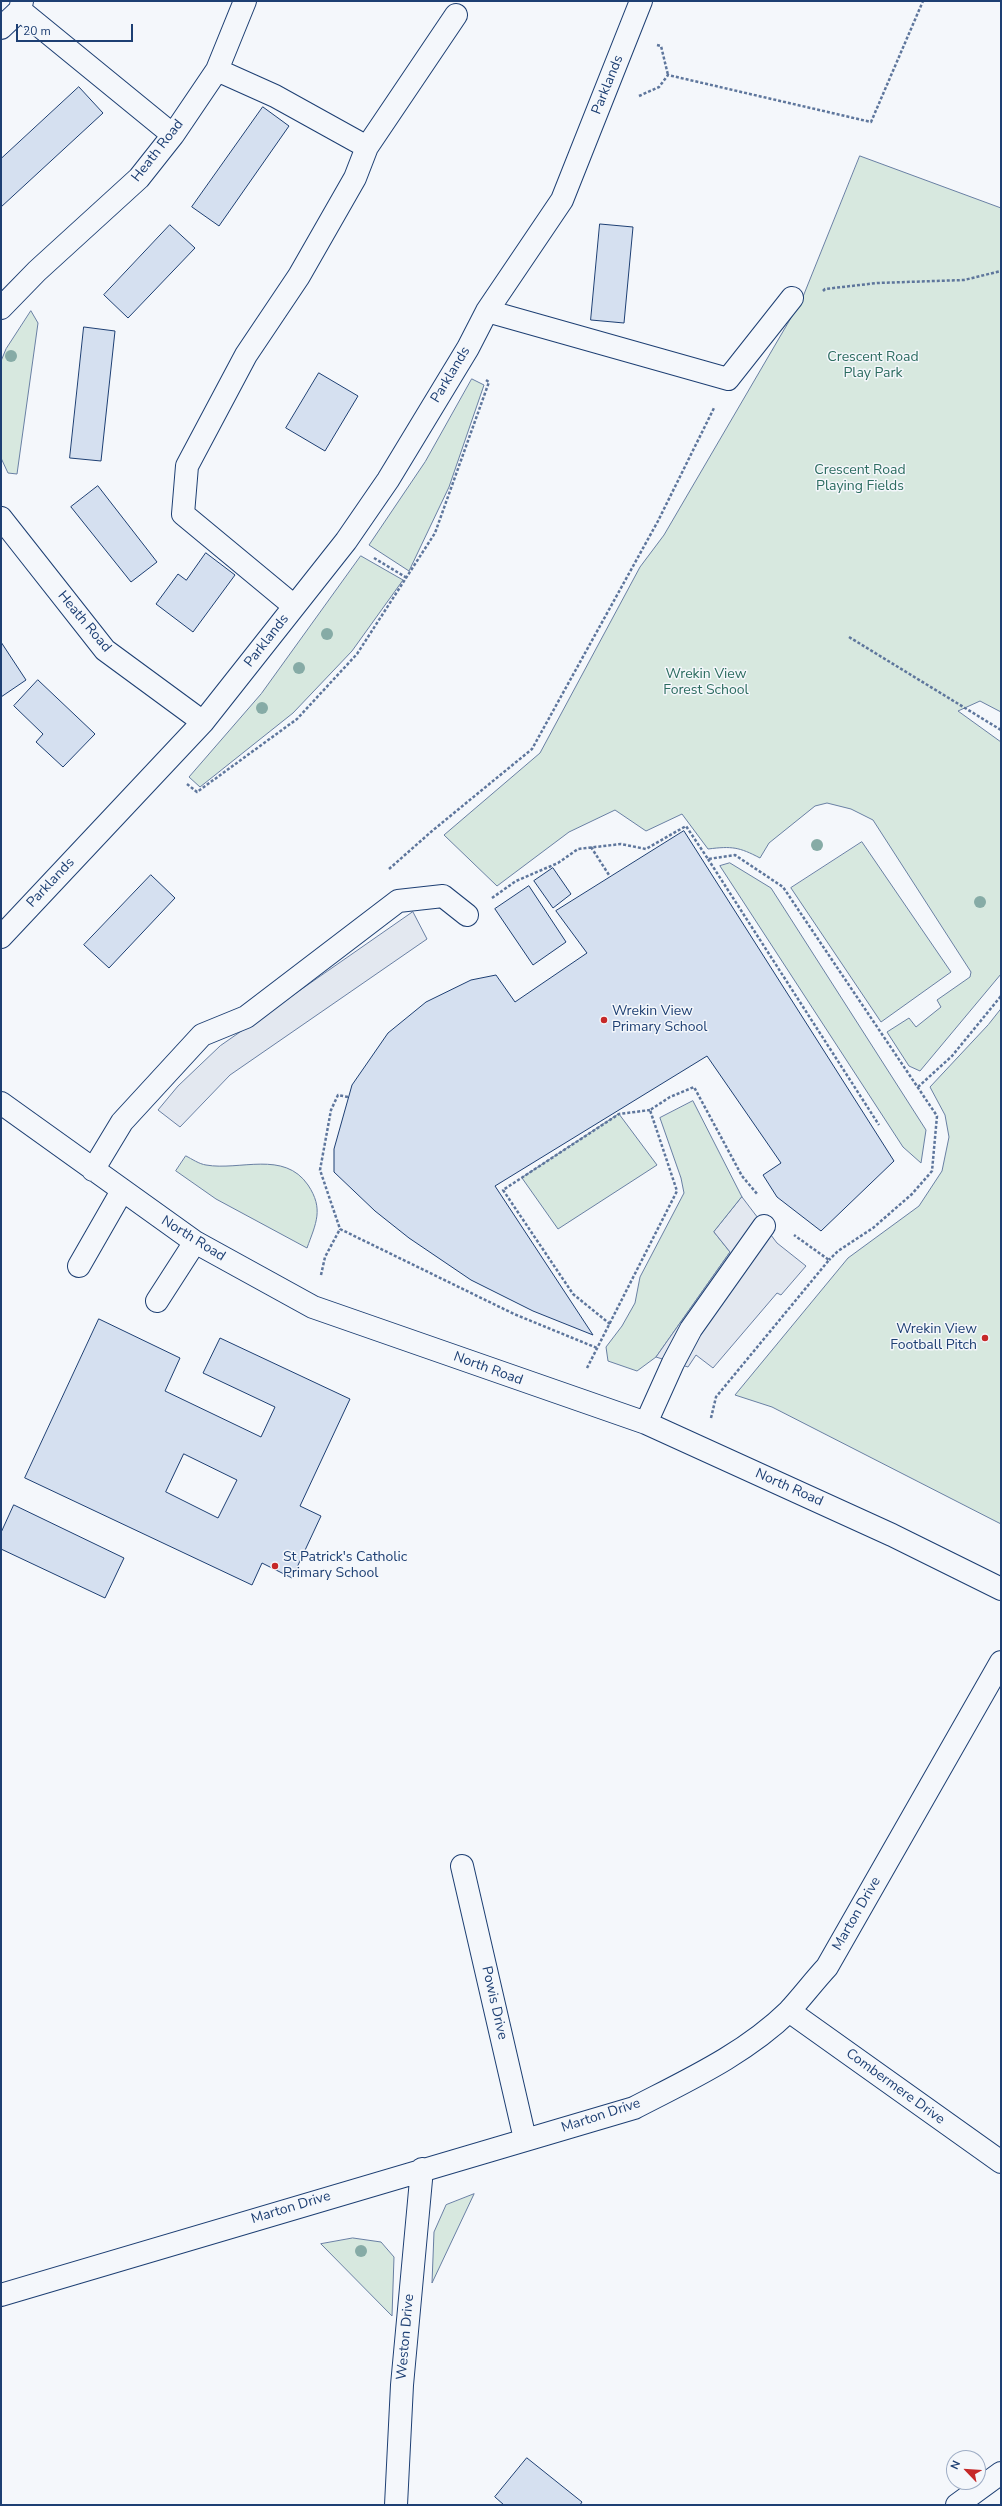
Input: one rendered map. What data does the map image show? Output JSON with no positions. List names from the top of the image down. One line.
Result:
{"streets":{"street":["Parklands","Heath Road","North Road","Marton Drive","Powis Drive","Combermere Drive","Weston Drive"]},"crossings":[["Parklands","Heath Road"],["Marton Drive","Powis Drive"],["Marton Drive","Combermere Drive"],["Marton Drive","Weston Drive"]],"parks":["Crescent Road Play Park","Crescent Road Playing Fields","Wrekin View Forest School"],"places":["Wrekin View Primary School","Wrekin View Football Pitch","St Patrick's Catholic Primary School"],"scale_bar":"20 m","north":"top left"}
